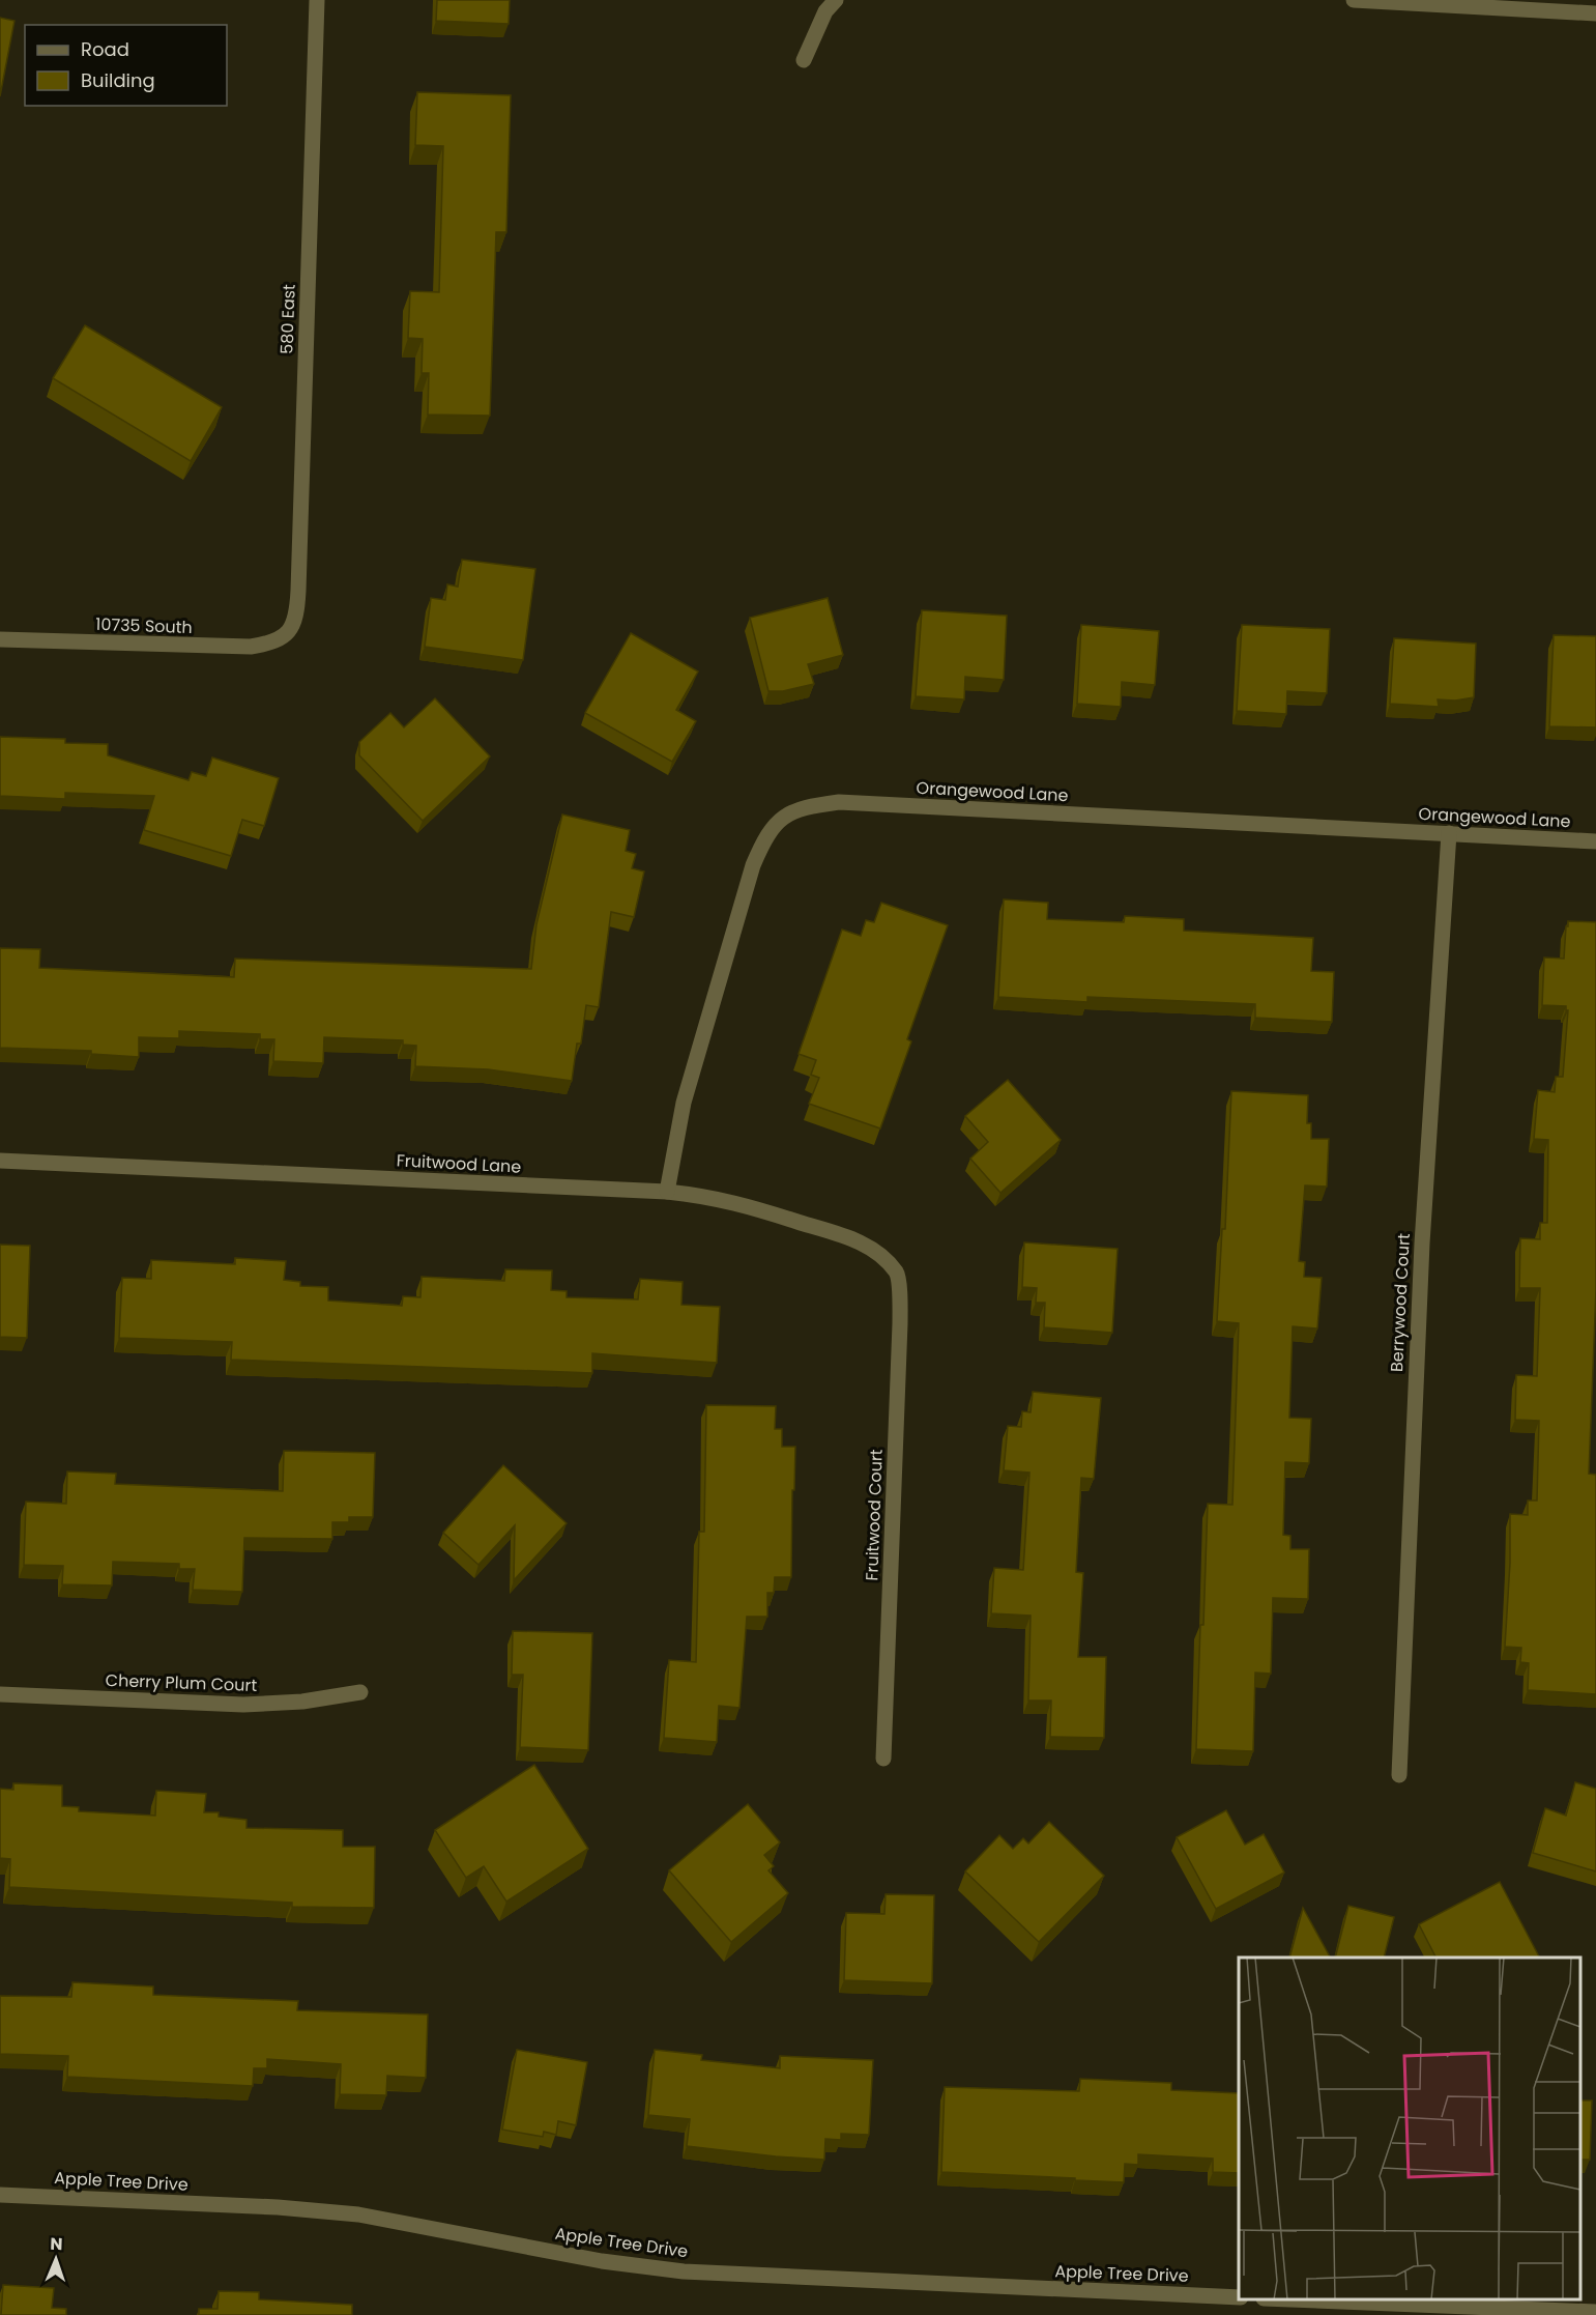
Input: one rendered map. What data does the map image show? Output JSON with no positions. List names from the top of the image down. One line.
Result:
{"streets":{"street":["580 East","10735 South","Orangewood Lane","Fruitwood Lane","Berrywood Court","Fruitwood Court","Cherry Plum Court","Apple Tree Drive"]},"crossings":[["580 East","10735 South"],["Orangewood Lane","Fruitwood Lane"],["Orangewood Lane","Berrywood Court"],["Fruitwood Lane","Fruitwood Court"]],"legend":["Road","Building"],"north":"top"}
